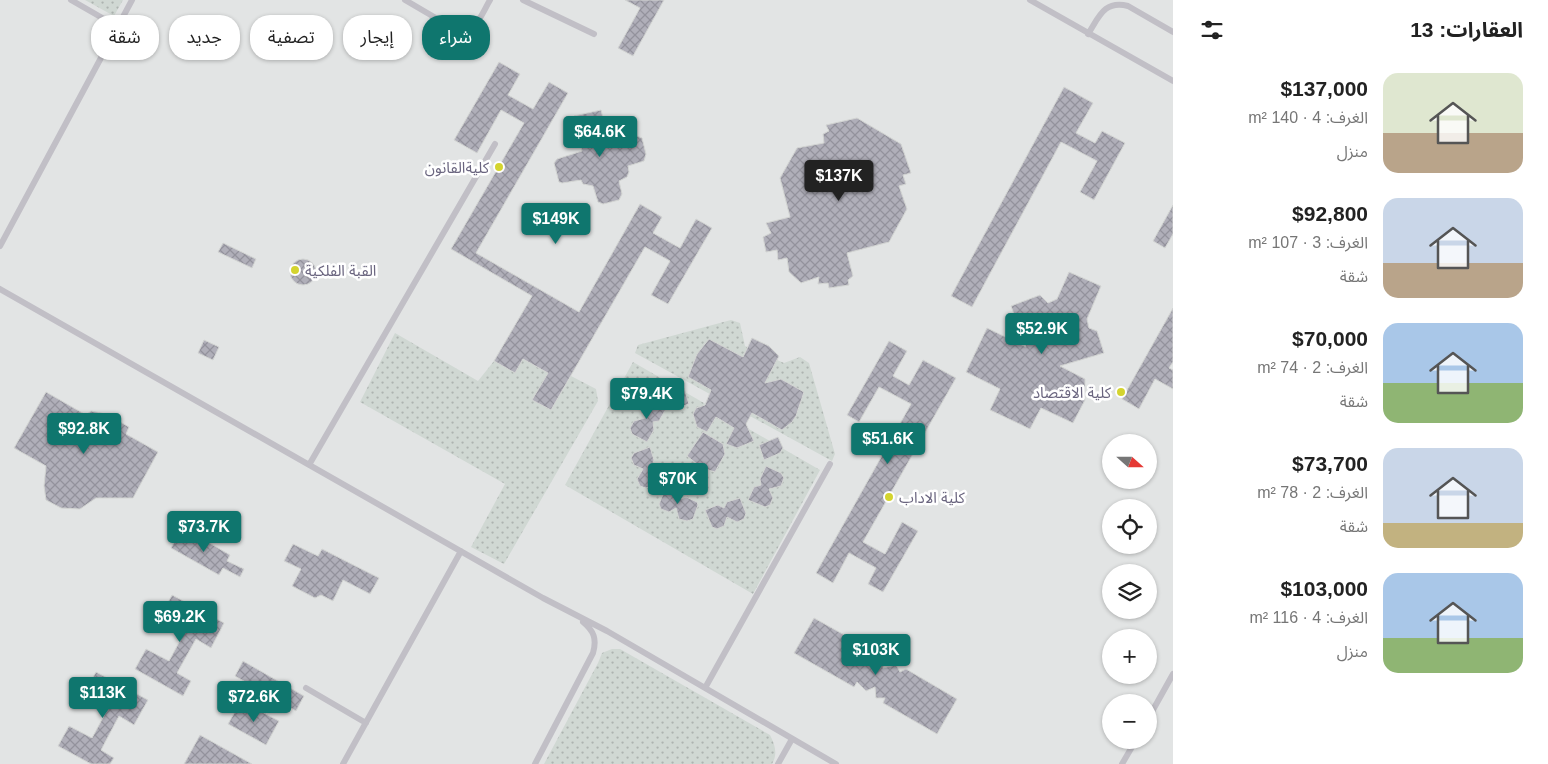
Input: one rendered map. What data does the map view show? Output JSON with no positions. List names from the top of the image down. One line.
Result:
{"places":["كليةالقانون","القبة الفلكية","كلية الاقتصاد","كلية الاداب"],"north":"right","page":{"heading":"العقارات: 13","chip":["شراء","إيجار","تصفية","جديد","شقة"],"list":[{"name":"$137,000","note":"الغرف: 4 · 140 m² · منزل"},{"name":"$92,800","note":"الغرف: 3 · 107 m² · شقة"},{"name":"$70,000","note":"الغرف: 2 · 74 m² · شقة"},{"name":"$73,700","note":"الغرف: 2 · 78 m² · شقة"},{"name":"$103,000","note":"الغرف: 4 · 116 m² · منزل"}],"price":["$64.6K","$137K","$149K","$52.9K","$79.4K","$92.8K","$51.6K","$70K","$73.7K","$69.2K","$103K","$113K","$72.6K"],"map_buttons":["+","−"]}}
